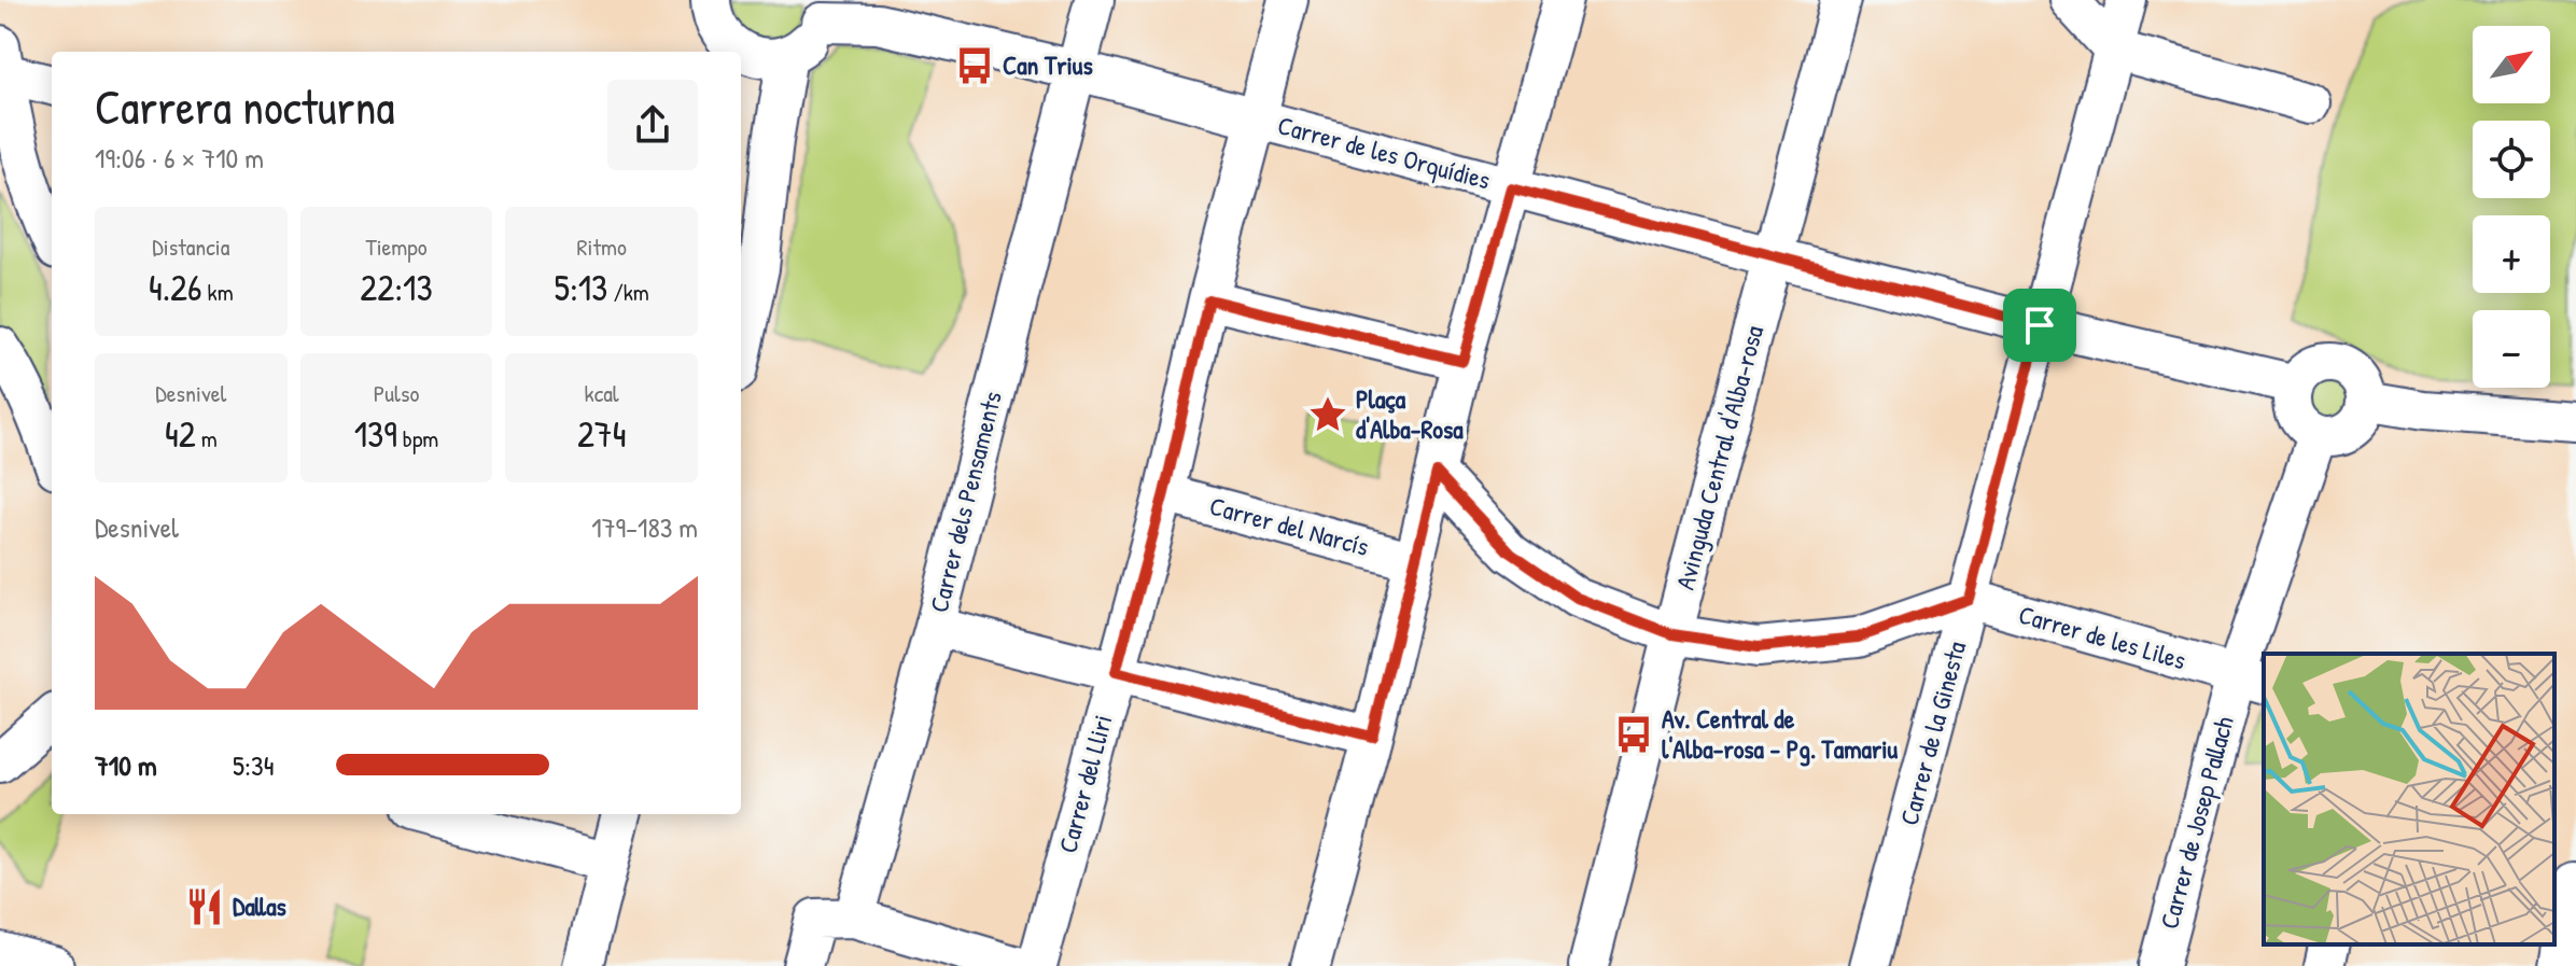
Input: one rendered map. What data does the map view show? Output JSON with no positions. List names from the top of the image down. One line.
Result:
{"streets":{"street":["Carrer de les Orquídies","Avinguda Central d'Alba-rosa","Carrer dels Pensaments","Carrer del Narcís","Carrer de les Liles","Carrer de la Ginesta","Carrer del Lliri","Carrer de Josep Pallach"]},"crossings":[["Carrer de les Orquídies","Avinguda Central d'Alba-rosa"],["Carrer de les Orquídies","Carrer dels Pensaments"],["Carrer de les Orquídies","Carrer de la Ginesta"],["Carrer de les Orquídies","Carrer del Lliri"],["Carrer de les Orquídies","Carrer de Josep Pallach"],["Carrer del Narcís","Carrer del Lliri"],["Carrer de les Liles","Carrer de la Ginesta"],["Carrer de les Liles","Carrer de Josep Pallach"]],"places":{"bus stop":["Can Trius","Av. Central de l'Alba-rosa - Pg. Tamariu"],"place":["Plaça d'Alba-Rosa"],"restaurant":["Dallas"]},"north":"top right","page":{"map_buttons":["+","−"],"heading":["Carrera nocturna","19:06 · 6 × 710 m"],"stats":[["Distancia","4.26 km"],["Tiempo","22:13"],["Ritmo","5:13 /km"],["Desnivel","42 m"],["Pulso","139 bpm"],["kcal","274"]],"chart":["Desnivel","179–183 m"],"list":[{"name":"710 m","note":"5:34"}]}}
